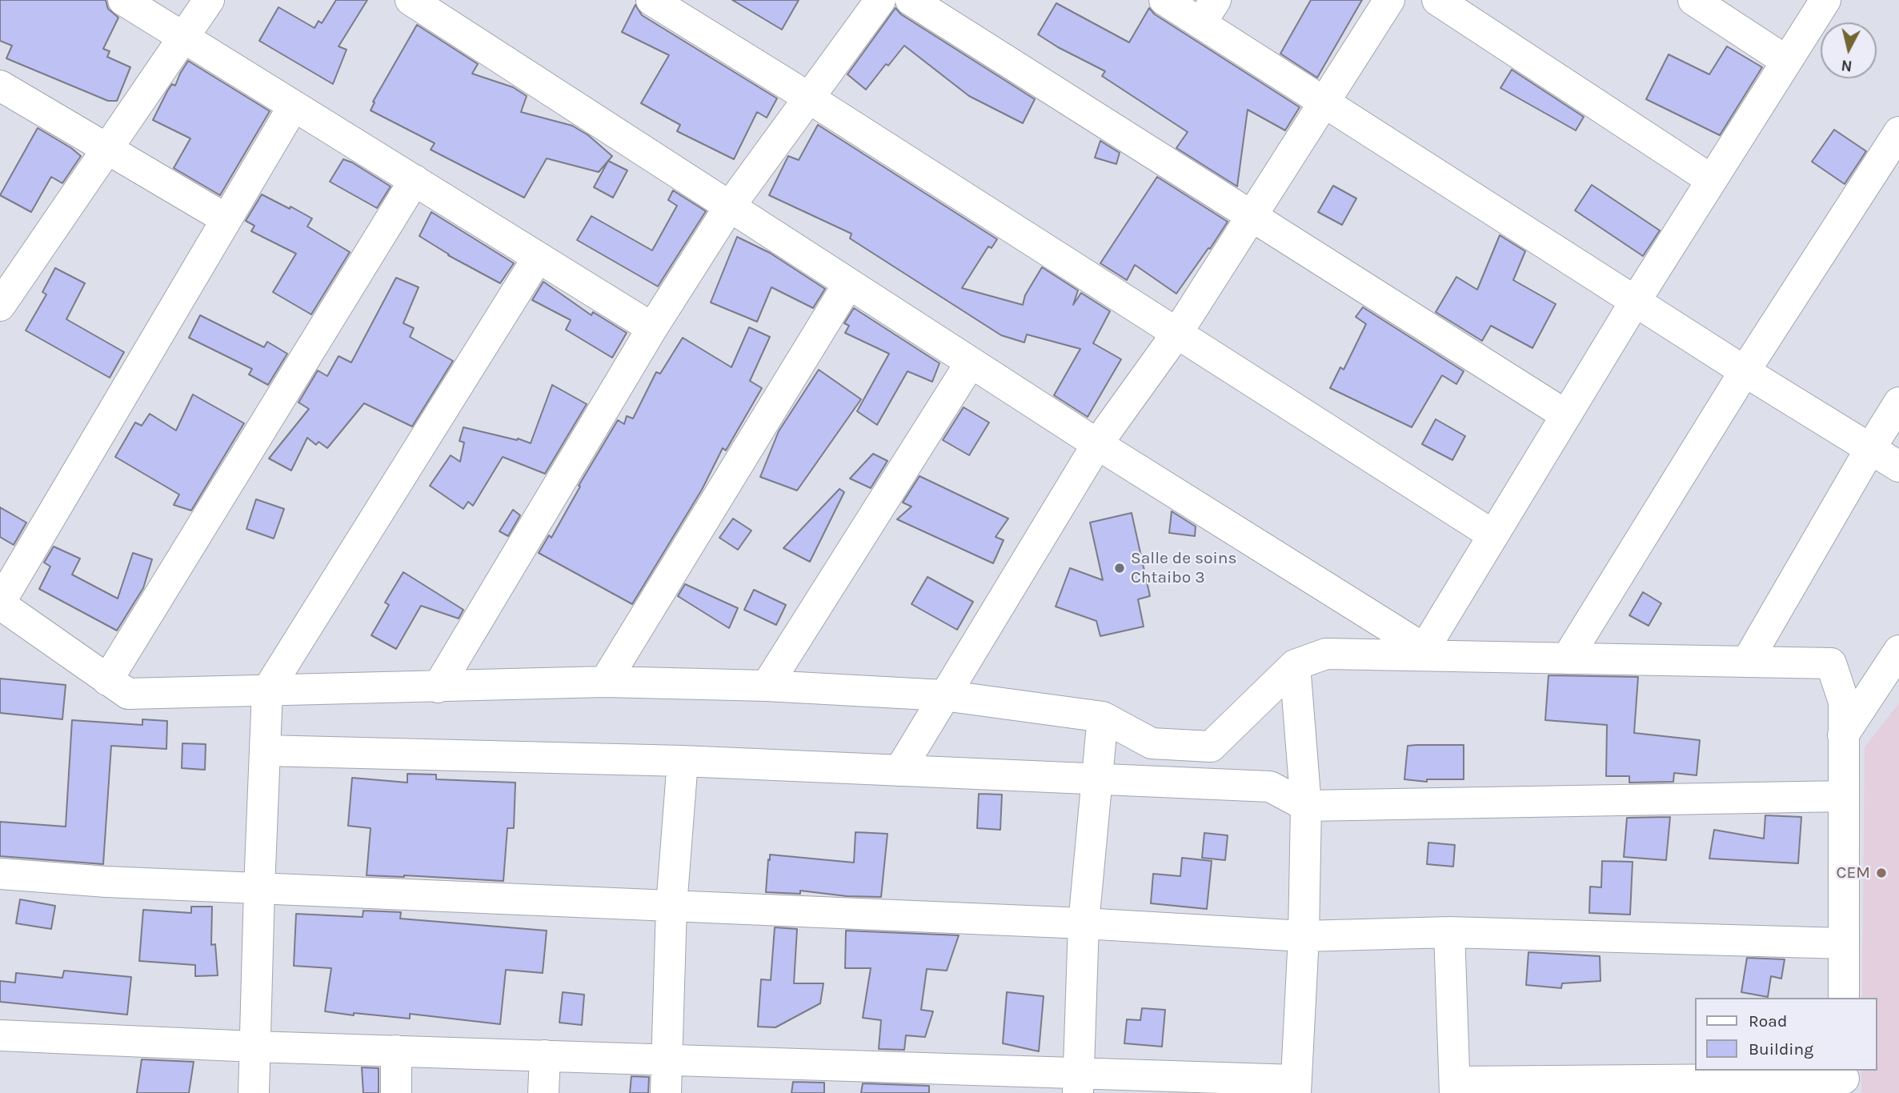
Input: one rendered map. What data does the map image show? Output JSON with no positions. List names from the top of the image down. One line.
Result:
{"places":["Salle de soins Chtaibo 3","CEM"],"legend":["Road","Building"],"north":"bottom"}
